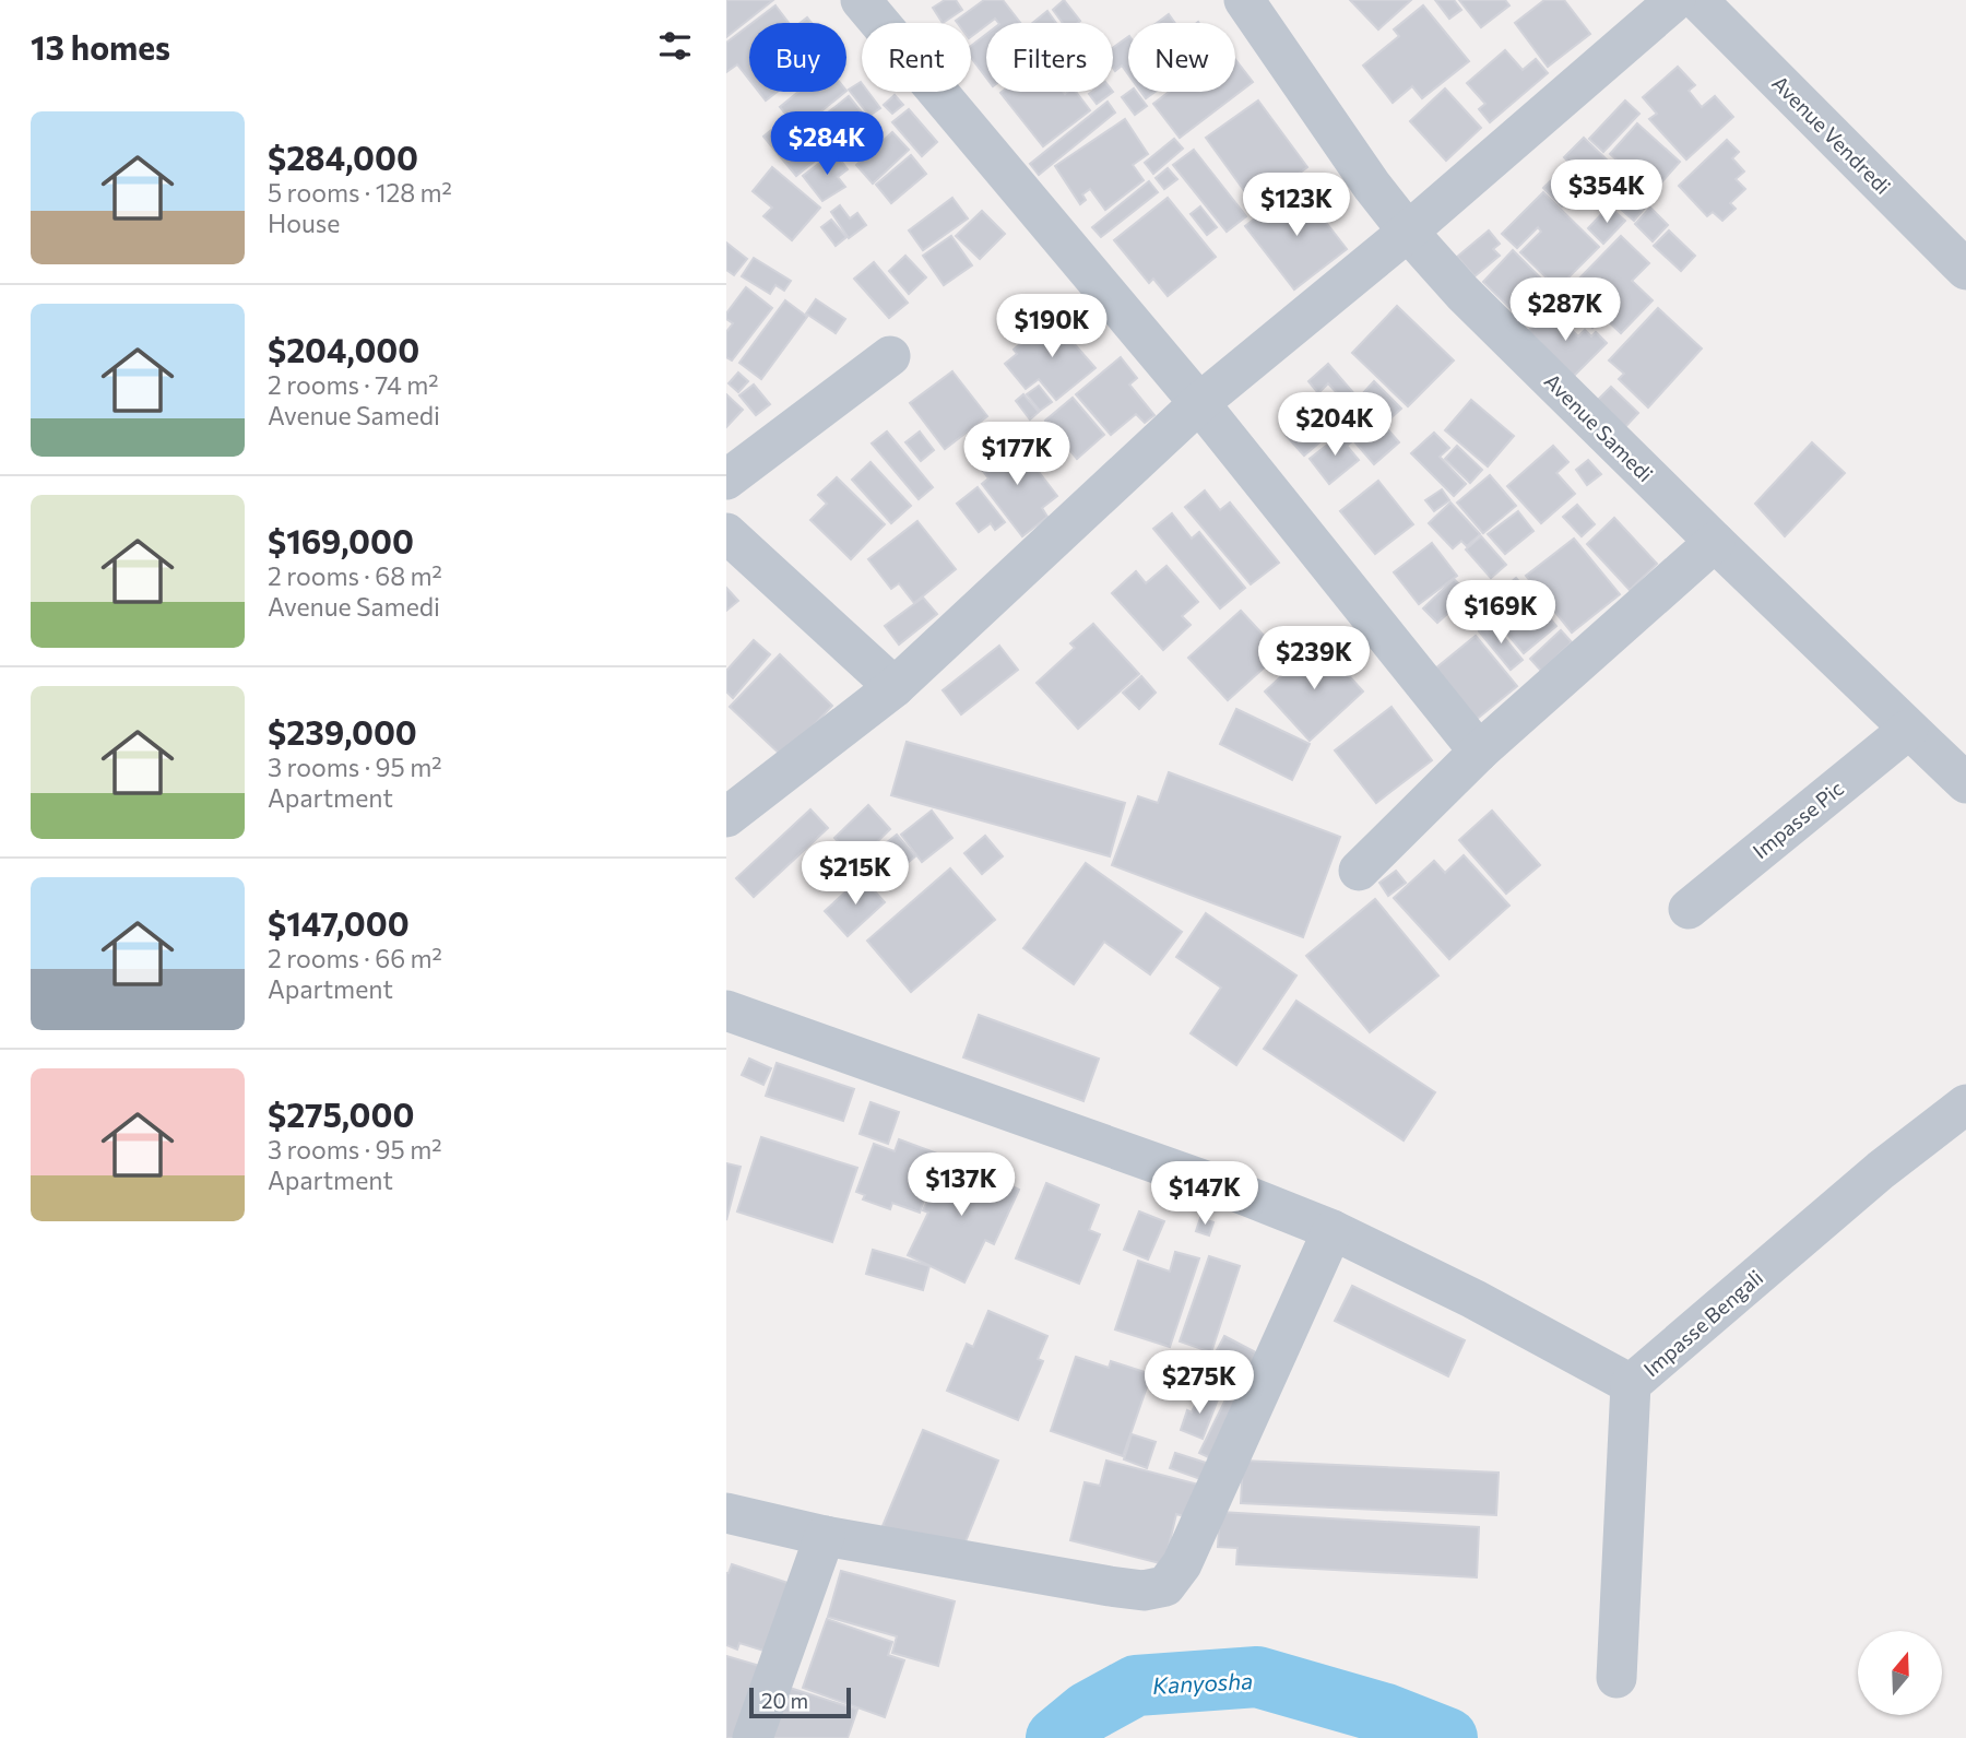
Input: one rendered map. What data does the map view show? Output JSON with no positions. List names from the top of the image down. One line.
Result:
{"streets":{"street":["Avenue Vendredi","Avenue Samedi","Impasse Pic","Impasse Bengali"]},"crossings":[["Avenue Samedi","Impasse Pic"]],"water":["Kanyosha"],"scale_bar":"20 m","north":"top","page":{"heading":"13 homes","chip":["Buy","Rent","Filters","New"],"list":[{"name":"$284,000","note":"5 rooms · 128 m² · House"},{"name":"$204,000","note":"2 rooms · 74 m² · Avenue Samedi"},{"name":"$169,000","note":"2 rooms · 68 m² · Avenue Samedi"},{"name":"$239,000","note":"3 rooms · 95 m² · Apartment"},{"name":"$147,000","note":"2 rooms · 66 m² · Apartment"},{"name":"$275,000","note":"3 rooms · 95 m² · Apartment"}],"price":["$284K","$354K","$123K","$287K","$190K","$204K","$177K","$169K","$239K","$215K","$137K","$147K","$275K"],"scale":"20 m"}}
